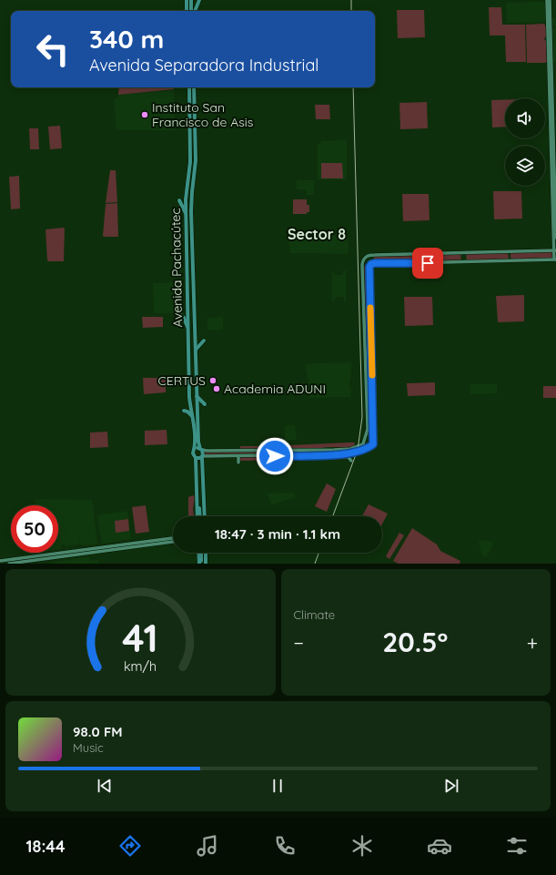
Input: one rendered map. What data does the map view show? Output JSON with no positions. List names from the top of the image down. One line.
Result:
{"streets":{"main road":["Avenida Pachacútec"]},"districts":["Sector 8"],"places":["Instituto San Francisco de Asis","CERTUS","Academia ADUNI"],"page":{"turn":["340 m","Avenida Separadora Industrial"],"limit":"50","trip":"18:47 · 3 min · 1.1 km","tile":"Climate","heat":["−","20.5°","+"],"song":["98.0 FM","Music"],"tabs":"18:44","gauge":["41","km/h"]}}
